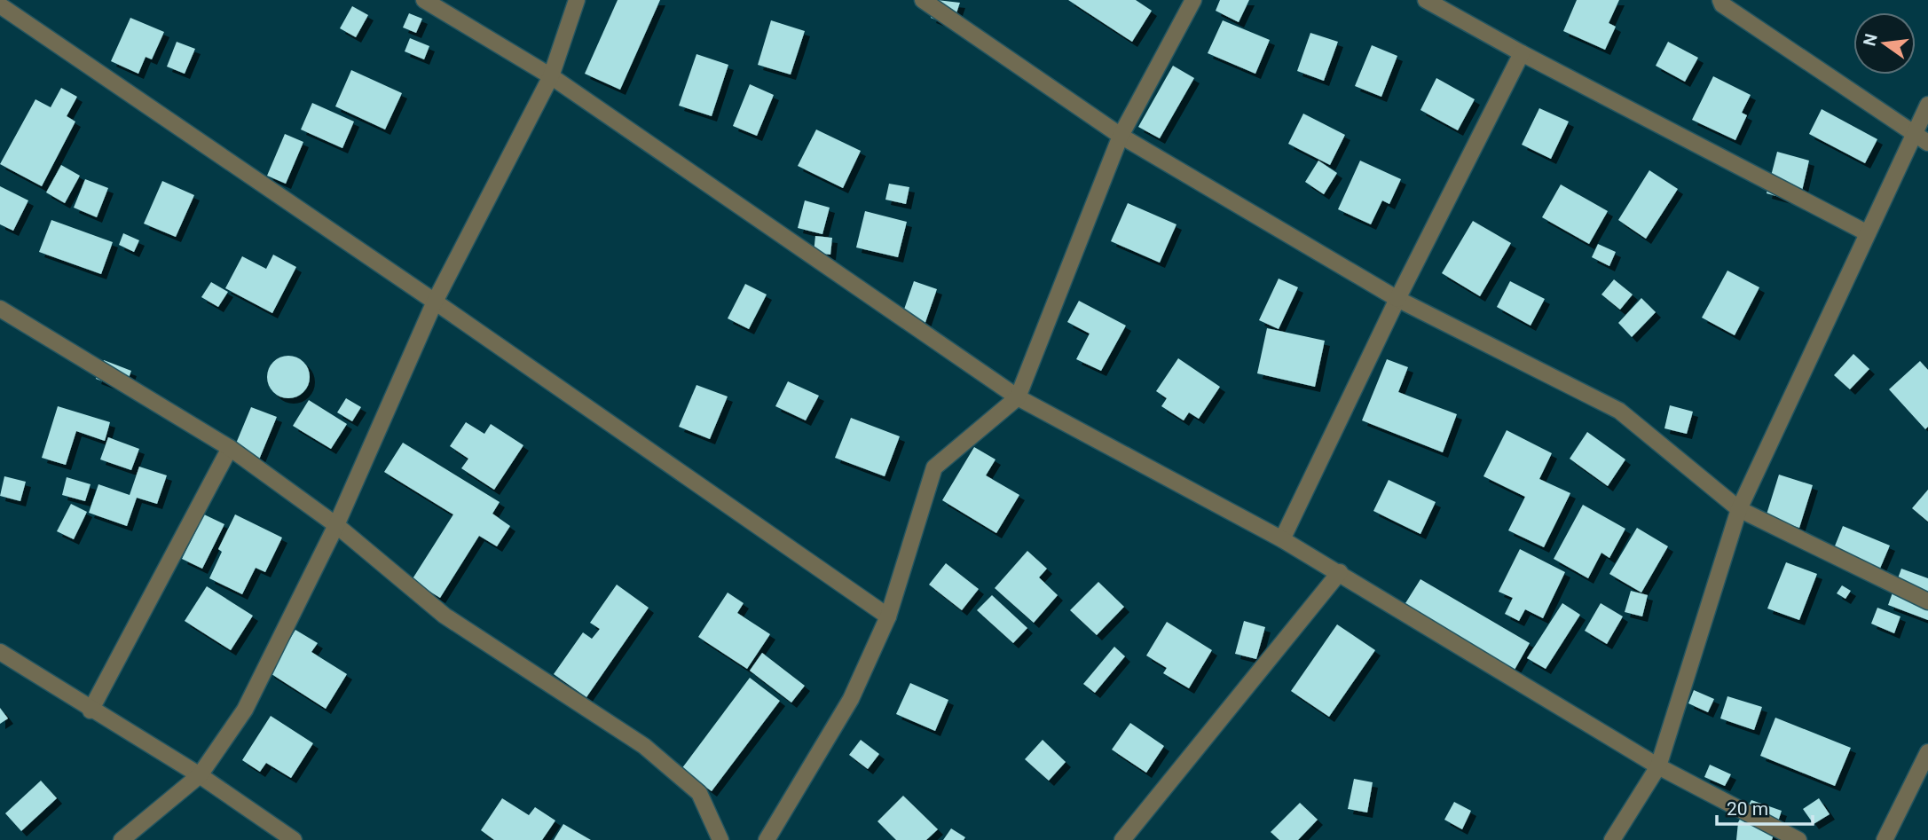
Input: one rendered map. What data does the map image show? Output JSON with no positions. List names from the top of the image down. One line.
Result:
{"scale_bar":"20 m","north":"left"}
